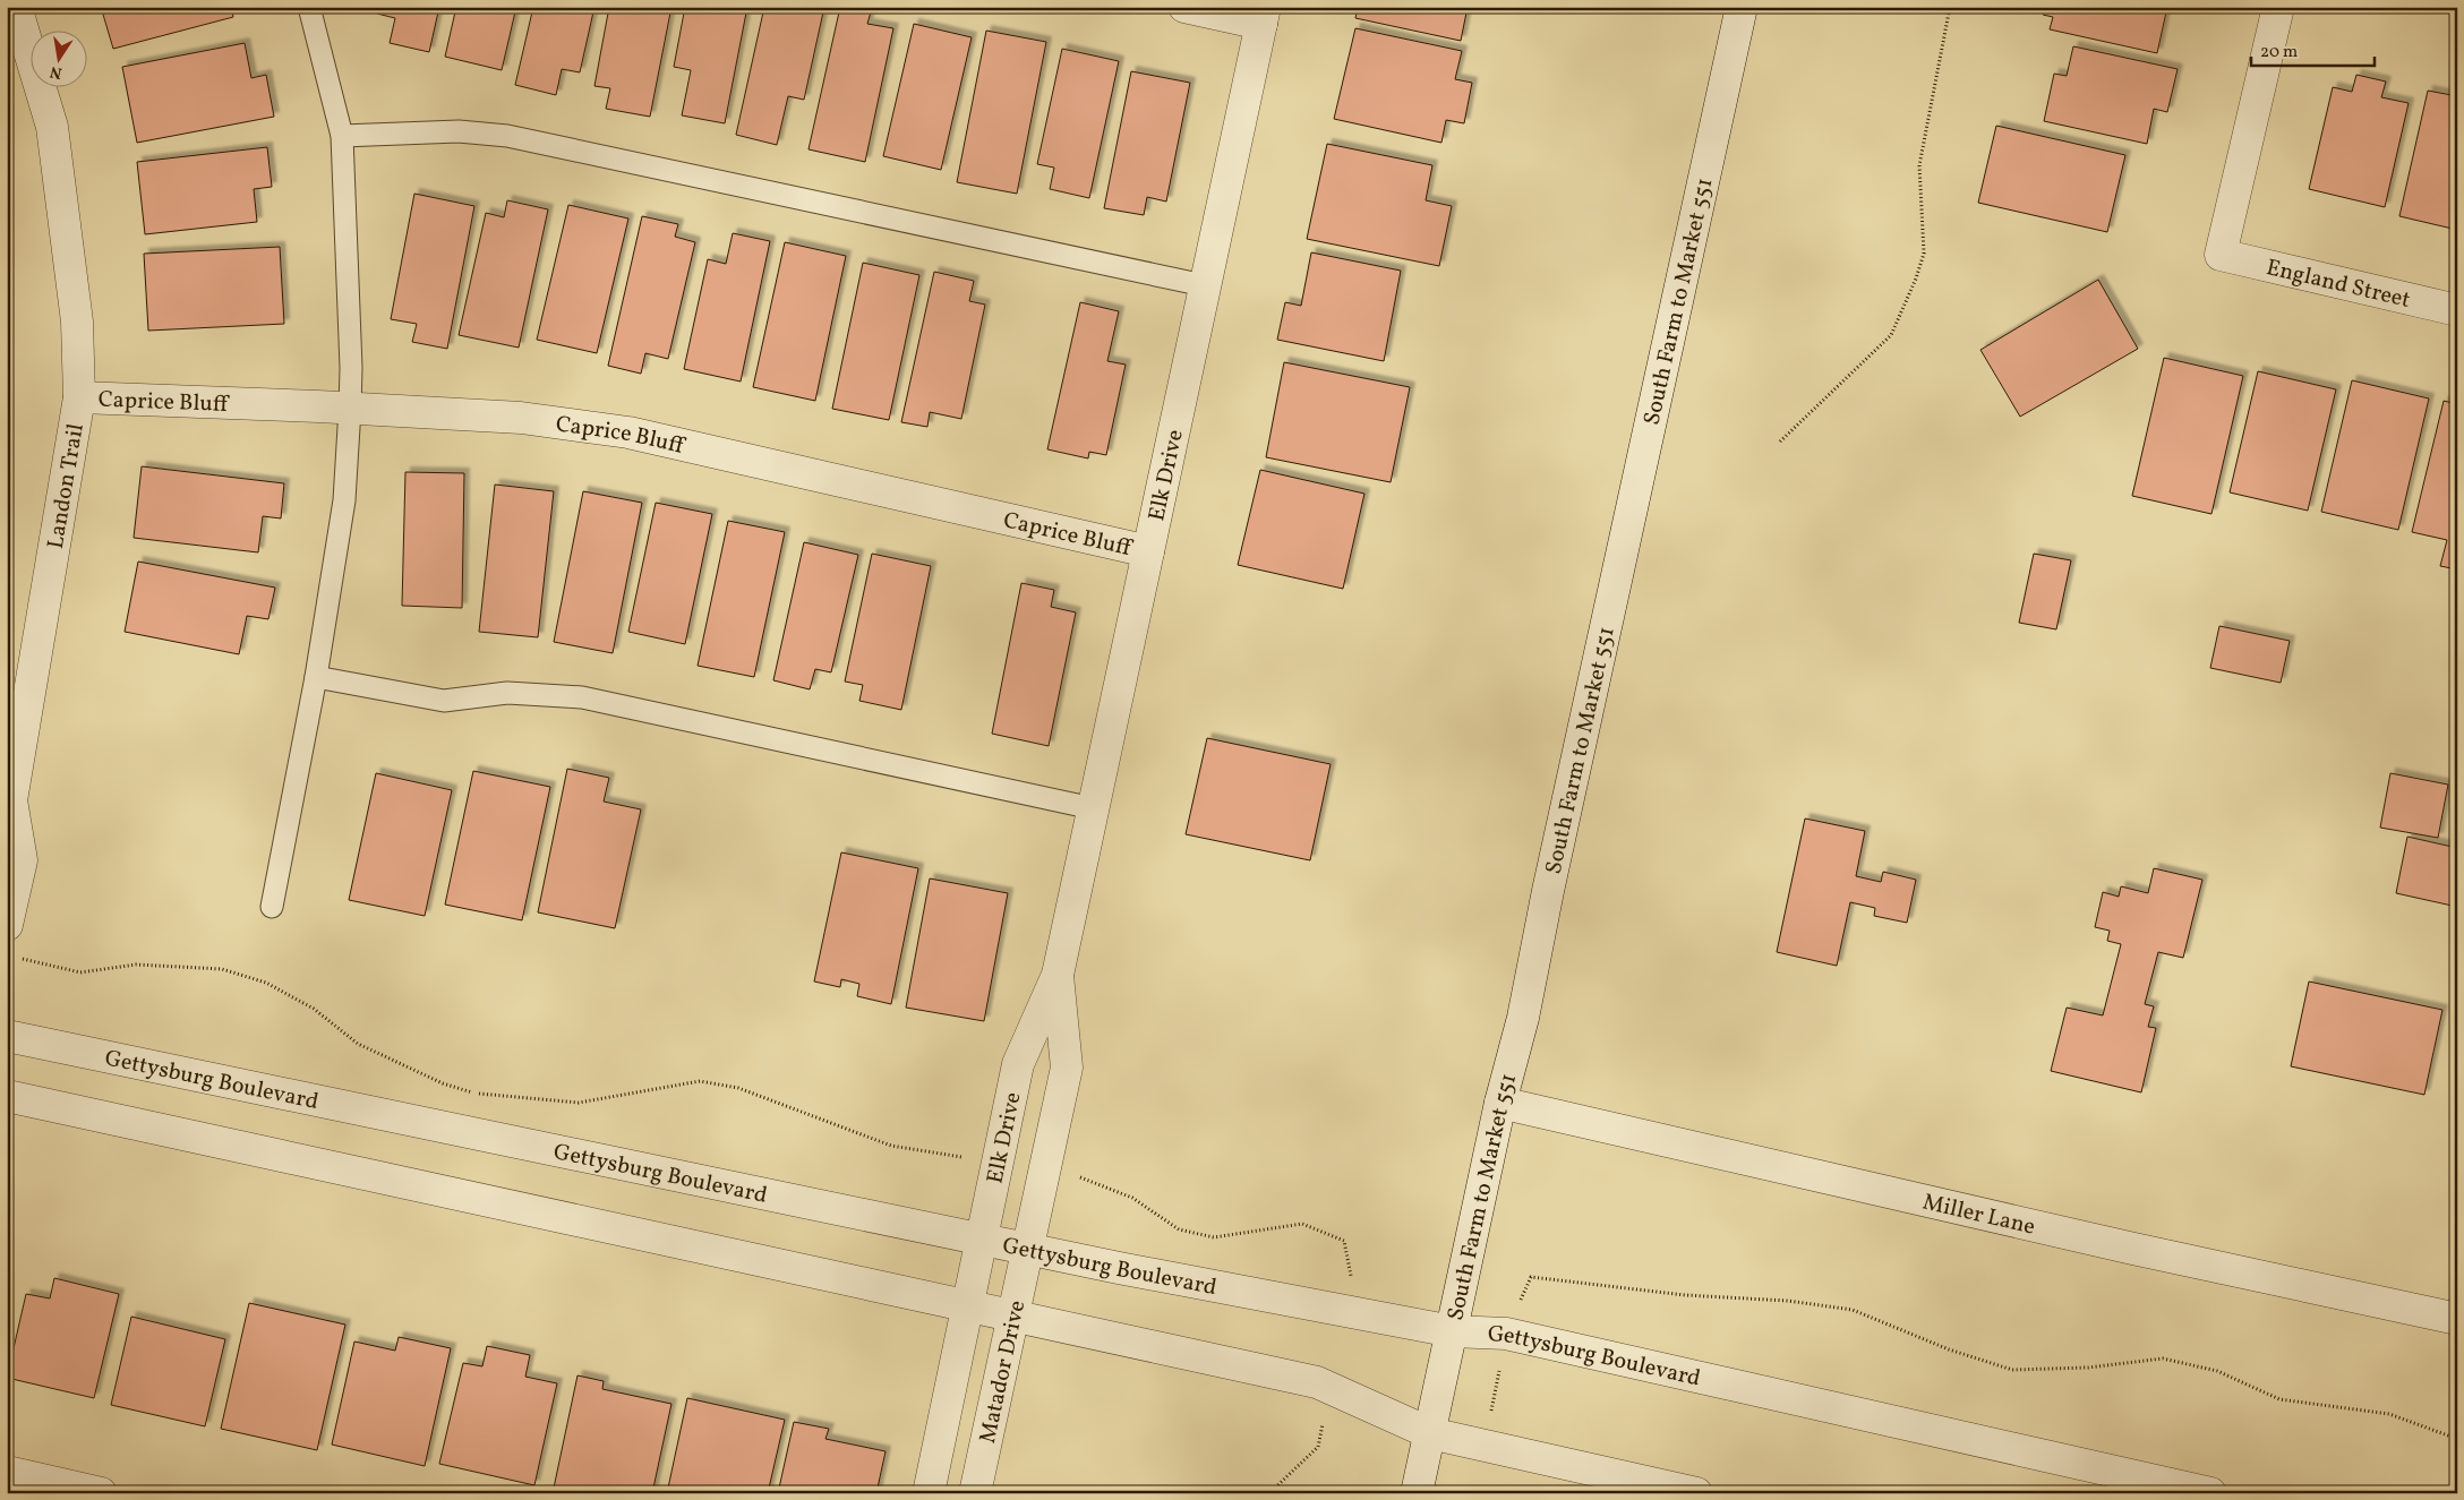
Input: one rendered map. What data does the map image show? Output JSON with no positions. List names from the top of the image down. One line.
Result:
{"streets":{"street":["England Street","South Farm to Market 551","Caprice Bluff","Elk Drive","Landon Trail","Gettysburg Boulevard","Miller Lane","Matador Drive"]},"crossings":[["South Farm to Market 551","Gettysburg Boulevard"],["South Farm to Market 551","Miller Lane"],["Caprice Bluff","Elk Drive"],["Caprice Bluff","Landon Trail"],["Elk Drive","Gettysburg Boulevard"],["Elk Drive","Matador Drive"],["Gettysburg Boulevard","Matador Drive"]],"scale_bar":"20 m","north":"bottom"}
